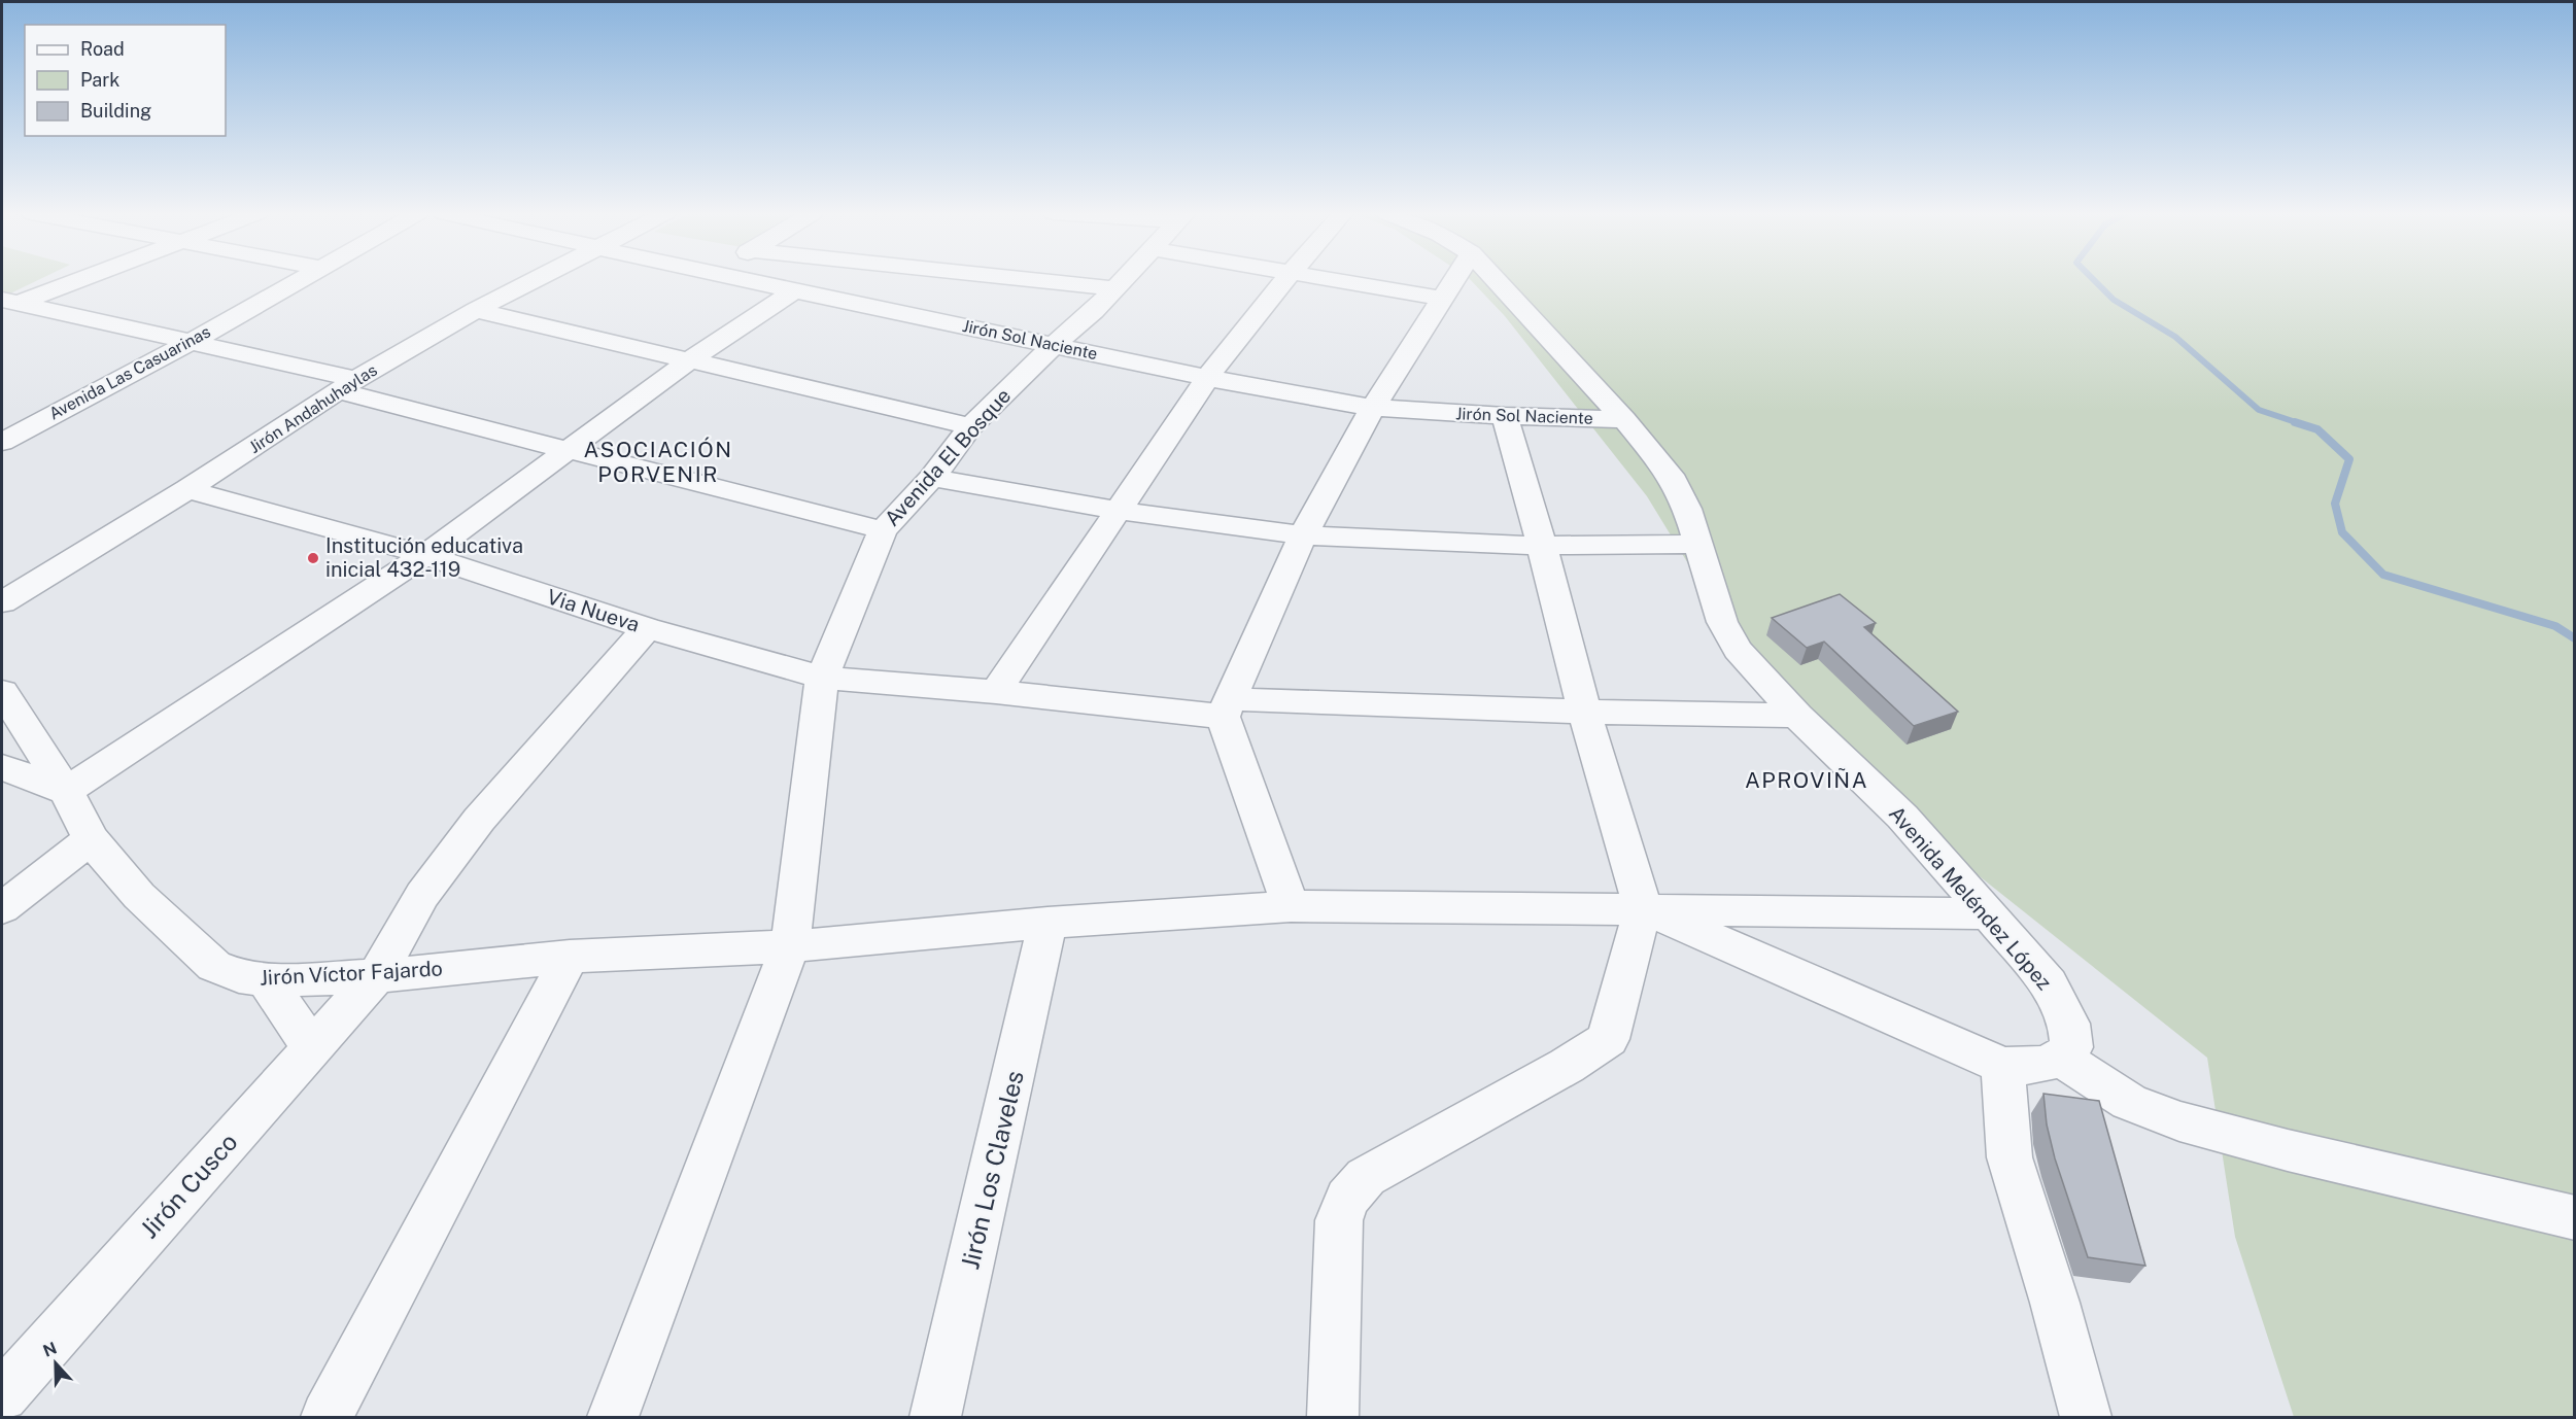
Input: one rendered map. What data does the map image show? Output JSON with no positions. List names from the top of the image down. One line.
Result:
{"streets":{"street":["Jirón Sol Naciente","Avenida Las Casuarinas","Jirón Andahuhaylas","Avenida El Bosque","Via Nueva","Avenida Meléndez López","Jirón Víctor Fajardo","Jirón Los Claveles","Jirón Cusco"]},"crossings":[["Jirón Sol Naciente","Avenida El Bosque"],["Jirón Sol Naciente","Avenida Meléndez López"],["Jirón Andahuhaylas","Via Nueva"],["Avenida El Bosque","Via Nueva"],["Avenida El Bosque","Jirón Víctor Fajardo"],["Via Nueva","Avenida Meléndez López"],["Via Nueva","Jirón Cusco"],["Avenida Meléndez López","Jirón Víctor Fajardo"],["Jirón Víctor Fajardo","Jirón Los Claveles"],["Jirón Víctor Fajardo","Jirón Cusco"]],"districts":["ASOCIACIÓN PORVENIR","APROVIÑA"],"places":["Institución educativa inicial 432-119"],"legend":["Road","Park","Building"],"north":"top"}
